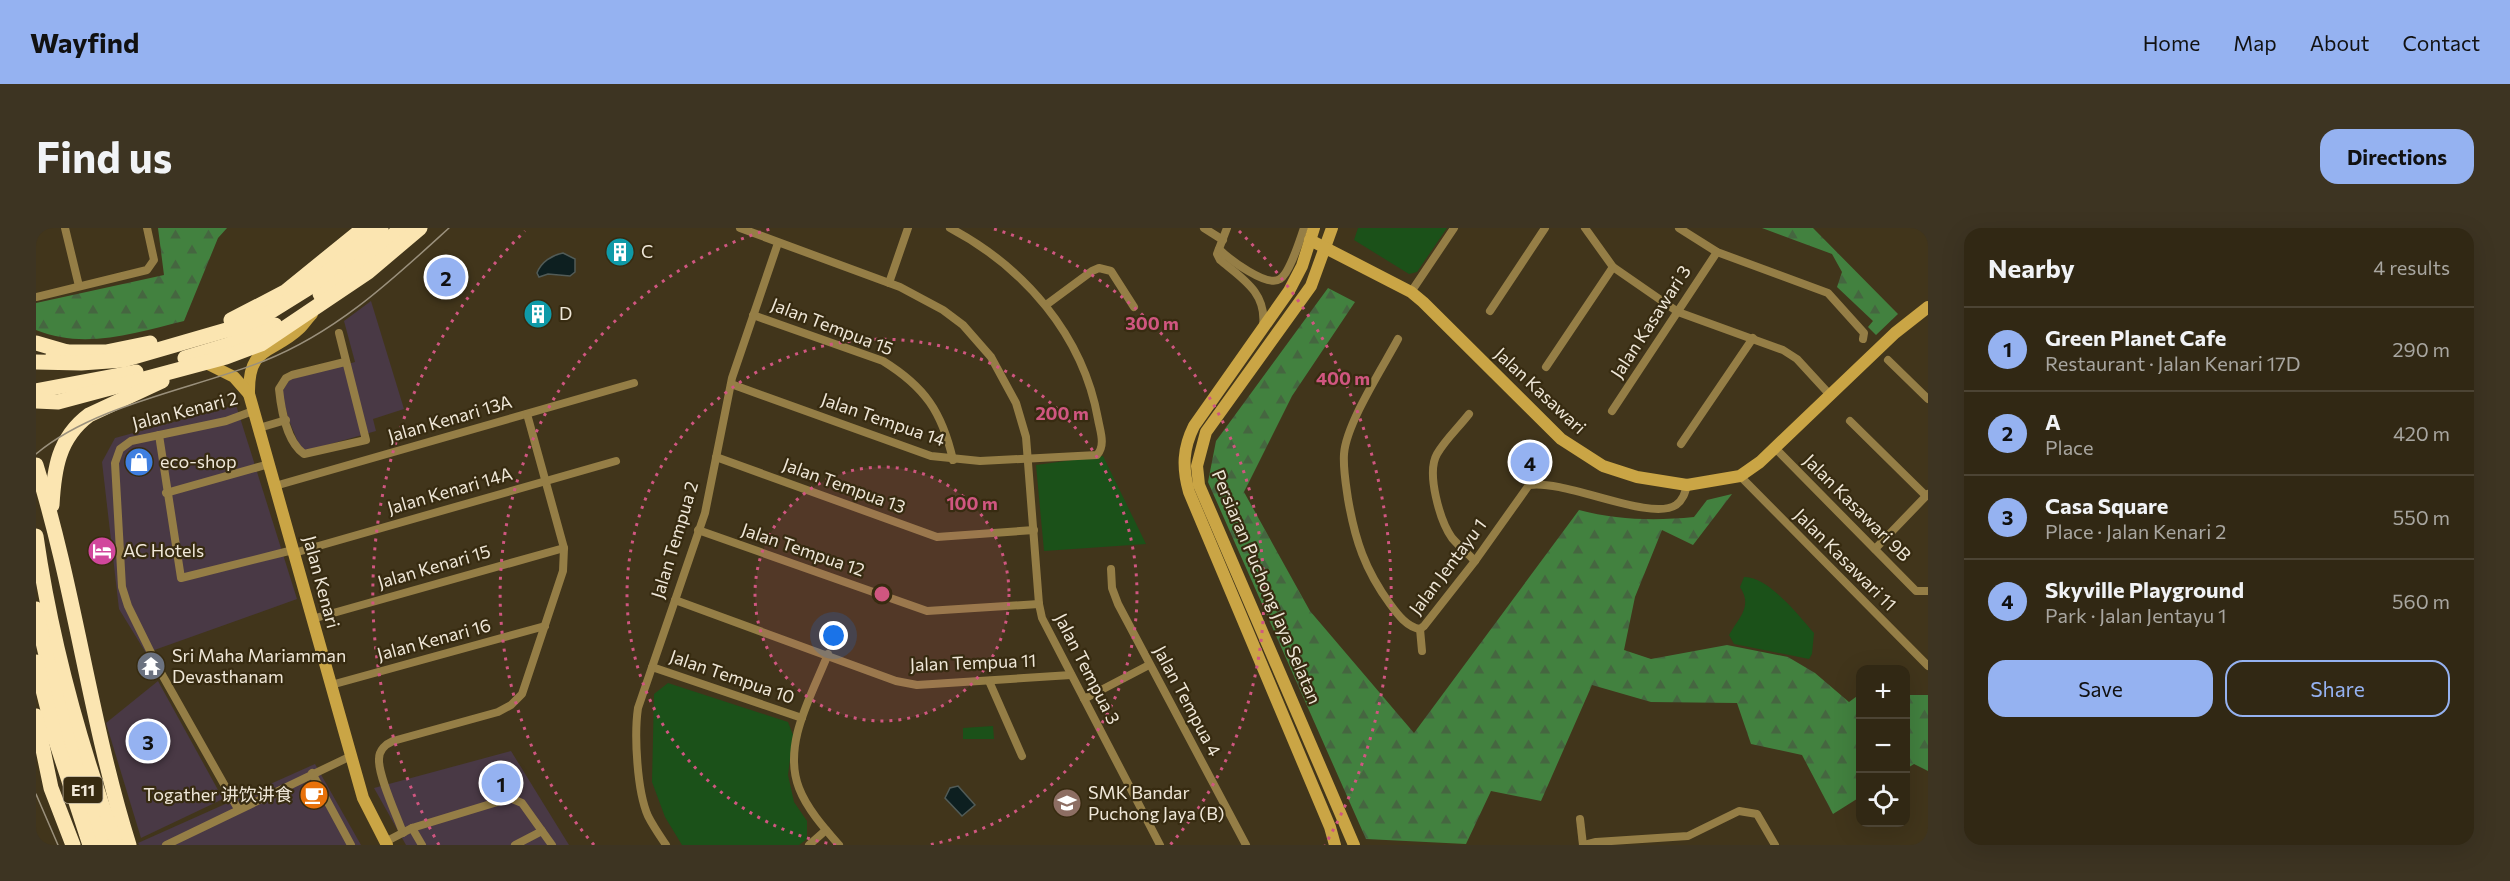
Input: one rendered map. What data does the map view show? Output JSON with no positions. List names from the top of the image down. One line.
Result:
{"streets":{"highway":["E11"],"street":["Jalan Kasawari 3","Jalan Tempua 15","Jalan Kasawari","Jalan Kenari 2","Jalan Kenari 13A","Jalan Tempua 14","Jalan Tempua 13","Jalan Kenari 14A","Jalan Kasawari 9B","Jalan Tempua 2","Jalan Tempua 12","Jalan Kasawari 11","Jalan Kenari 15","Jalan Jentayu 1","Jalan Kenari","Persiaran Puchong Jaya Selatan","Jalan Kenari 16","Jalan Tempua 11","Jalan Tempua 3","Jalan Tempua 10","Jalan Tempua 4"]},"crossings":[["Jalan Tempua 15","Jalan Tempua 14"],["Jalan Tempua 15","Jalan Tempua 2"],["Jalan Kasawari","Jalan Kasawari 9B"],["Jalan Kasawari","Jalan Kasawari 11"],["Jalan Kasawari","Jalan Jentayu 1"],["Jalan Kasawari","Persiaran Puchong Jaya Selatan"],["Jalan Kenari 2","Jalan Kenari"],["Jalan Kenari 13A","Jalan Kenari"],["Jalan Tempua 14","Jalan Tempua 2"],["Jalan Tempua 14","Jalan Tempua 3"],["Jalan Tempua 13","Jalan Tempua 2"],["Jalan Tempua 13","Jalan Tempua 3"],["Jalan Kenari 14A","Jalan Kenari"],["Jalan Tempua 2","Jalan Tempua 12"],["Jalan Tempua 2","Jalan Tempua 11"],["Jalan Tempua 2","Jalan Tempua 3"],["Jalan Tempua 2","Jalan Tempua 10"],["Jalan Tempua 12","Jalan Tempua 3"],["Jalan Kenari 15","Jalan Kenari"],["Jalan Kenari","Jalan Kenari 16"],["Jalan Tempua 11","Jalan Tempua 3"]],"places":{"building":["C","D"],"shop":["eco-shop"],"hotel":["AC Hotels"],"temple":["Sri Maha Mariamman Devasthanam"],"cafe":["Togather 讲饮讲食"],"school or university":["SMK Bandar Puchong Jaya (B)"]},"page":{"header":"Wayfind","nav":["Home","Map","About","Contact"],"buttons":["Directions",["Save","Share"]],"title":"Find us","heading":["Nearby","4 results"],"pins":["2","4","3","1"],"list":[{"mark":"1","name":"Green Planet Cafe","note":"Restaurant · Jalan Kenari 17D","value":"290 m"},{"mark":"2","name":"A","note":"Place","value":"420 m"},{"mark":"3","name":"Casa Square","note":"Place · Jalan Kenari 2","value":"550 m"},{"mark":"4","name":"Skyville Playground","note":"Park · Jalan Jentayu 1","value":"560 m"}],"map_buttons":["+","−"]},"rings":["300 m","400 m","200 m","100 m"]}
